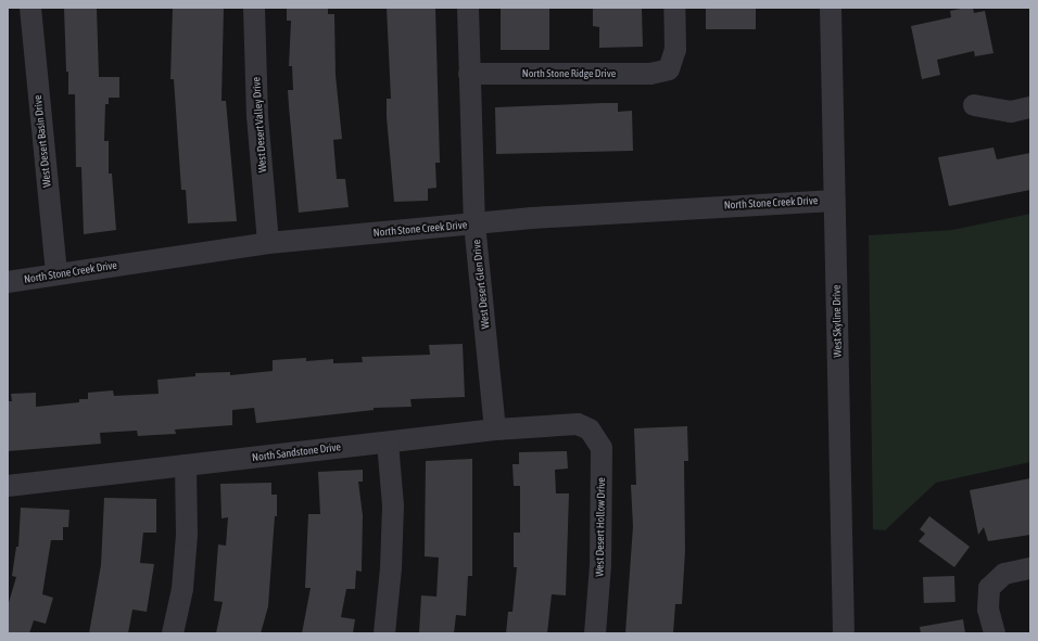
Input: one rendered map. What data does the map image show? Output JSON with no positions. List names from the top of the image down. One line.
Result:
{"streets":{"street":["North Stone Ridge Drive","West Desert Valley Drive","West Desert Basin Drive","North Stone Creek Drive","West Desert Glen Drive","West Skyline Drive","North Sandstone Drive","West Desert Hollow Drive"]},"crossings":[["North Stone Ridge Drive","West Desert Glen Drive"],["West Desert Valley Drive","North Stone Creek Drive"],["West Desert Basin Drive","North Stone Creek Drive"],["North Stone Creek Drive","West Desert Glen Drive"],["North Stone Creek Drive","West Skyline Drive"],["West Desert Glen Drive","North Sandstone Drive"],["North Sandstone Drive","West Desert Hollow Drive"]]}
